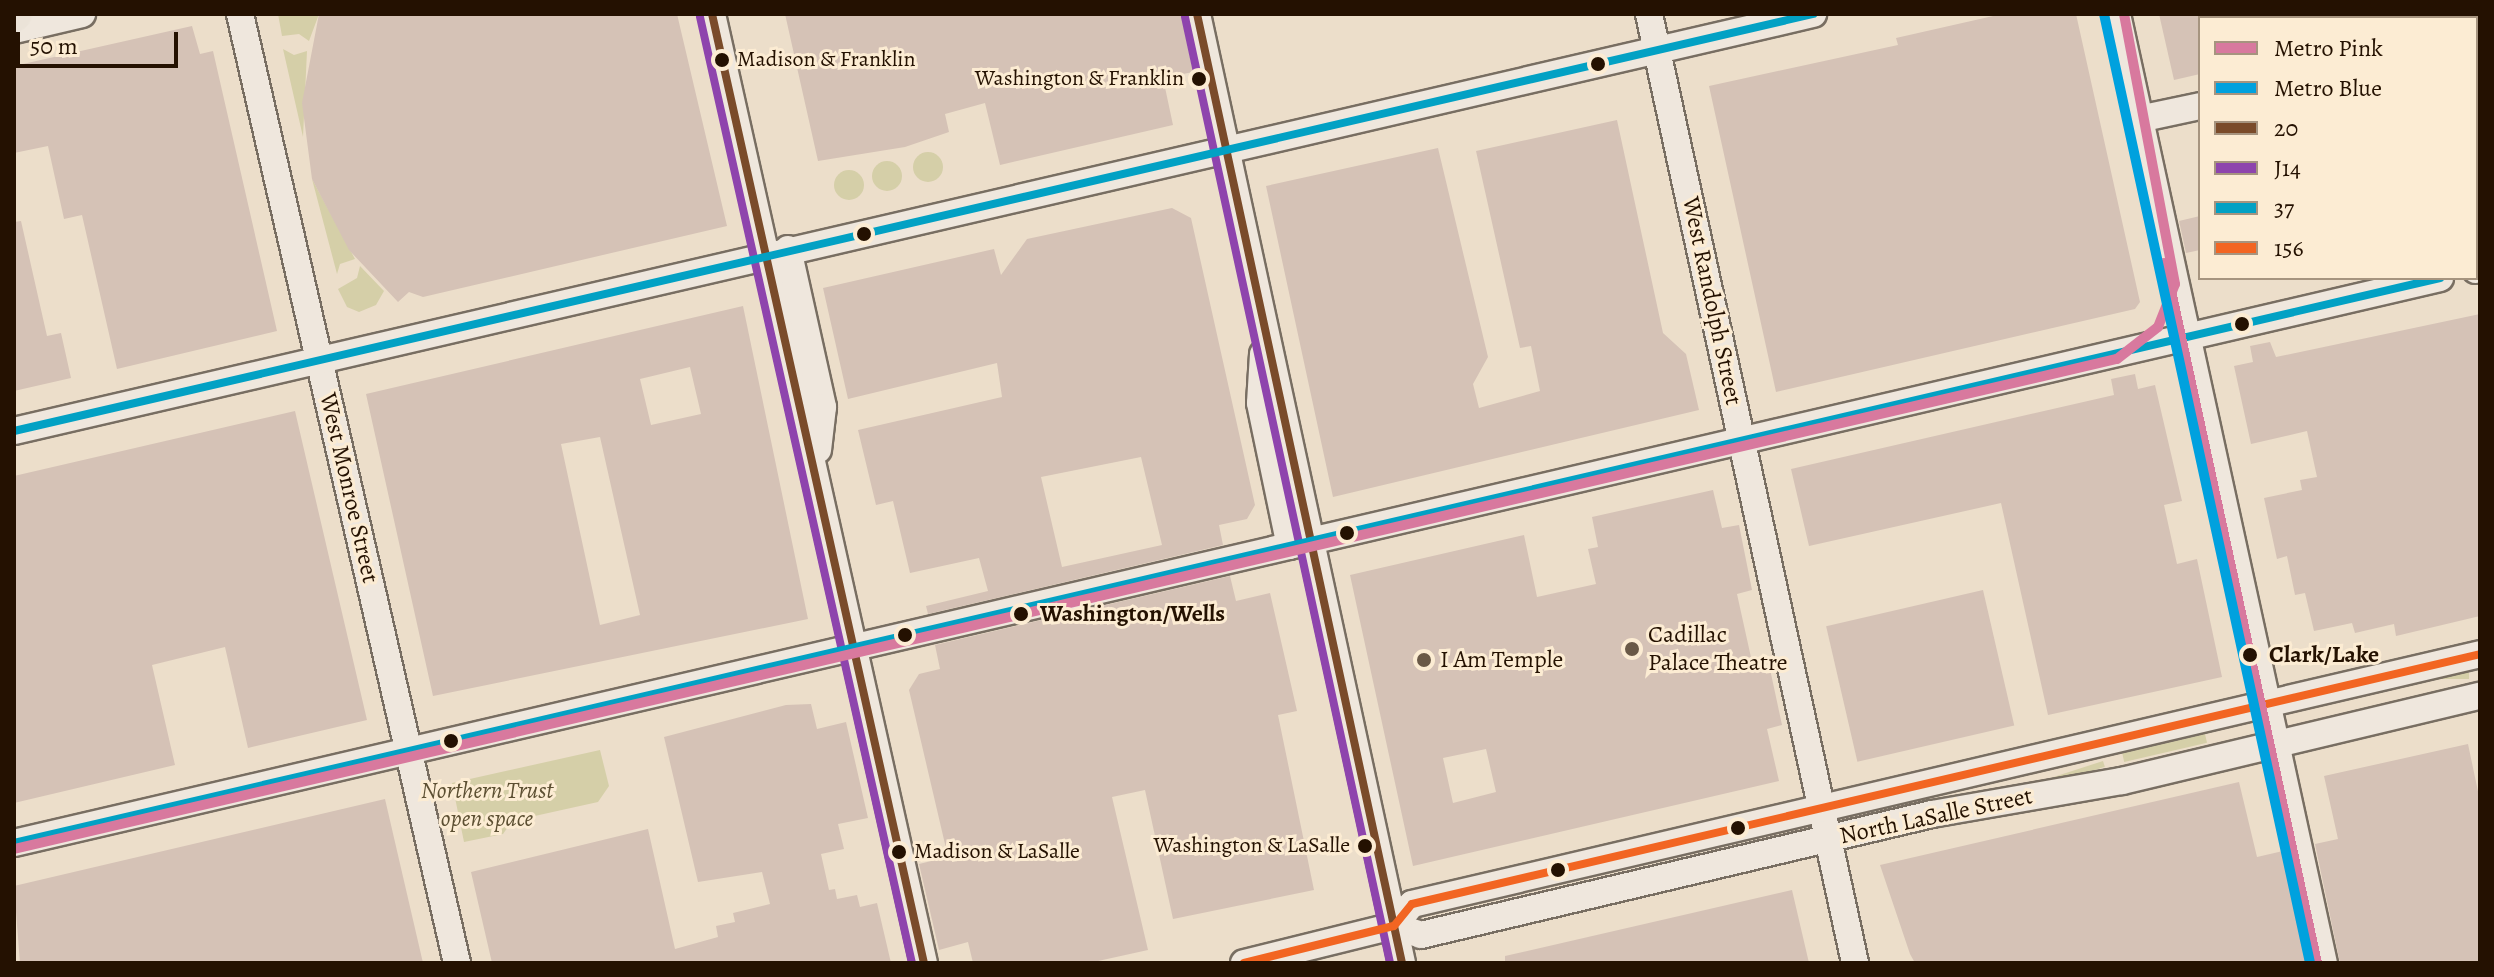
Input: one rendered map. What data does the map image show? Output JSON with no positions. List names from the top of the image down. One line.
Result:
{"streets":{"main road":["West Randolph Street","West Monroe Street","North LaSalle Street"]},"crossings":[["West Randolph Street","North LaSalle Street"]],"parks":["Northern Trust open space"],"places":["Madison & Franklin","Washington & Franklin","Washington/Wells","Cadillac Palace Theatre","Clark/Lake","I Am Temple","Washington & LaSalle","Madison & LaSalle"],"lines":["metro line Pink","metro line Blue","transit line 20","transit line 37","transit line J14","transit line 156"],"legend":["Metro Pink","Metro Blue","20","J14","37","156"],"scale_bar":"50 m"}
